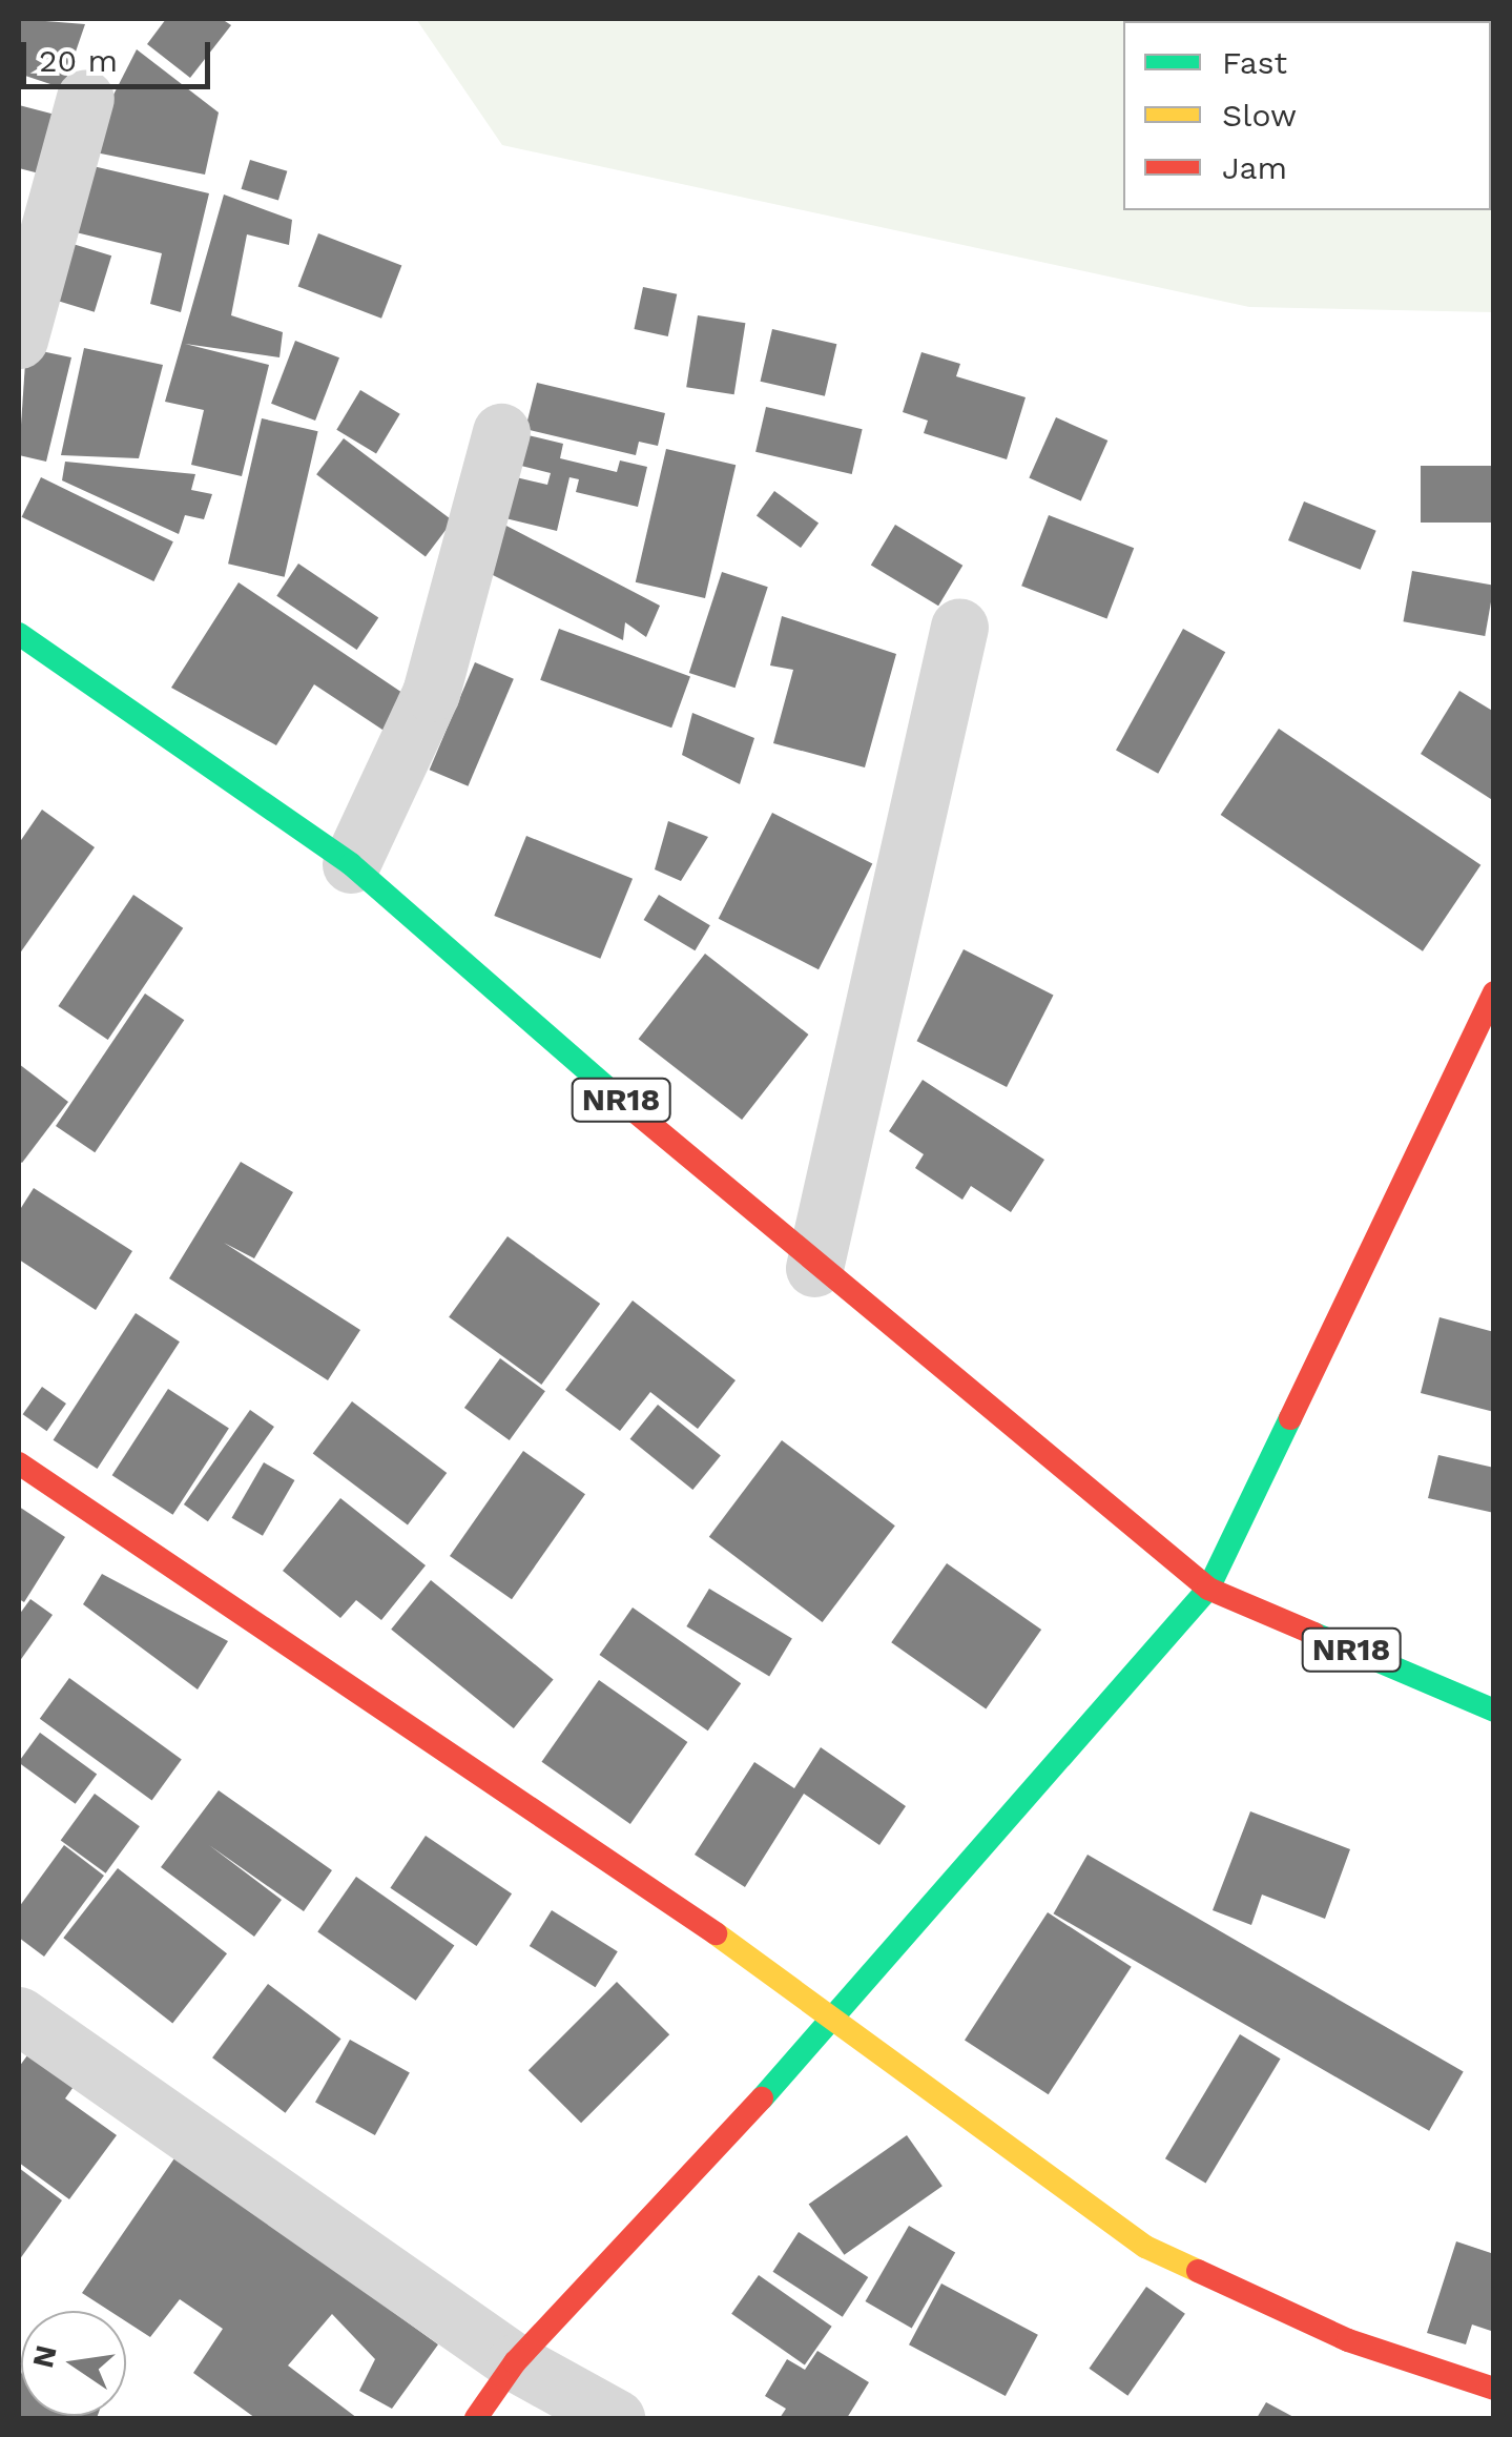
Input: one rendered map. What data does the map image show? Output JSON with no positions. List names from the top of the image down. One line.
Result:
{"streets":{"street":["NR18"]},"legend":["Fast","Slow","Jam"],"scale_bar":"20 m","north":"left"}
